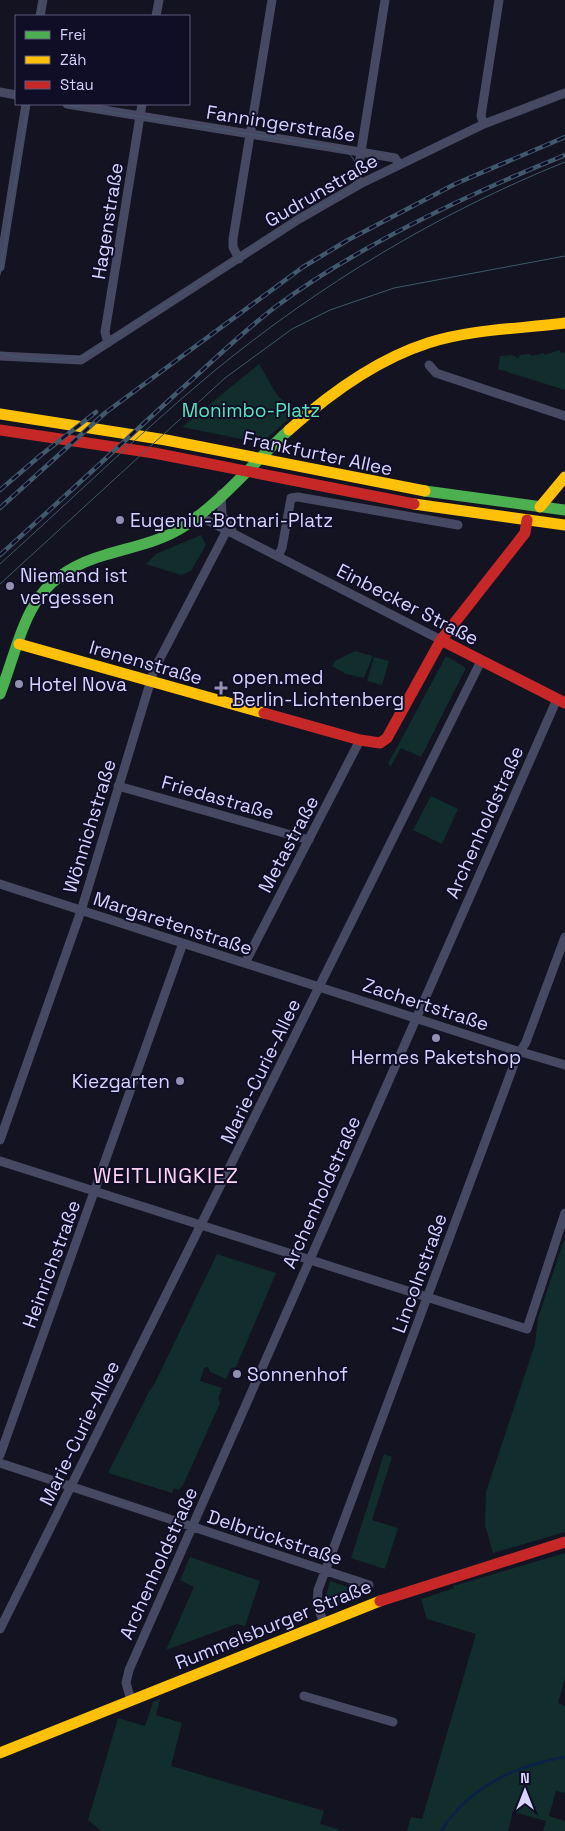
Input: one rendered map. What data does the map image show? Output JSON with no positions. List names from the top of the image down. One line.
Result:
{"streets":{"street":["Fanningerstraße","Gudrunstraße","Hagenstraße","Frankfurter Allee","Einbecker Straße","Irenenstraße","Friedastraße","Archenholdstraße","Wönnichstraße","Metastraße","Margaretenstraße","Zachertstraße","Marie-Curie-Allee","Heinrichstraße","Lincolnstraße","Delbrückstraße","Rummelsburger Straße"]},"crossings":[["Fanningerstraße","Gudrunstraße"],["Fanningerstraße","Hagenstraße"],["Gudrunstraße","Hagenstraße"],["Einbecker Straße","Irenenstraße"],["Einbecker Straße","Archenholdstraße"],["Einbecker Straße","Wönnichstraße"],["Einbecker Straße","Marie-Curie-Allee"],["Irenenstraße","Wönnichstraße"],["Irenenstraße","Metastraße"],["Friedastraße","Wönnichstraße"],["Friedastraße","Metastraße"],["Archenholdstraße","Zachertstraße"],["Archenholdstraße","Delbrückstraße"],["Archenholdstraße","Rummelsburger Straße"],["Wönnichstraße","Margaretenstraße"],["Metastraße","Margaretenstraße"],["Margaretenstraße","Zachertstraße"],["Margaretenstraße","Heinrichstraße"],["Zachertstraße","Marie-Curie-Allee"],["Zachertstraße","Lincolnstraße"],["Marie-Curie-Allee","Delbrückstraße"],["Lincolnstraße","Delbrückstraße"],["Lincolnstraße","Rummelsburger Straße"]],"districts":["WEITLINGKIEZ"],"parks":["Monimbo-Platz"],"places":{"other":["Eugeniu-Botnari-Platz","Niemand ist vergessen","Hotel Nova","Hermes Paketshop","Kiezgarten","Sonnenhof"],"health":["open.med Berlin-Lichtenberg"]},"legend":["Frei","Zäh","Stau"],"north":"top"}
